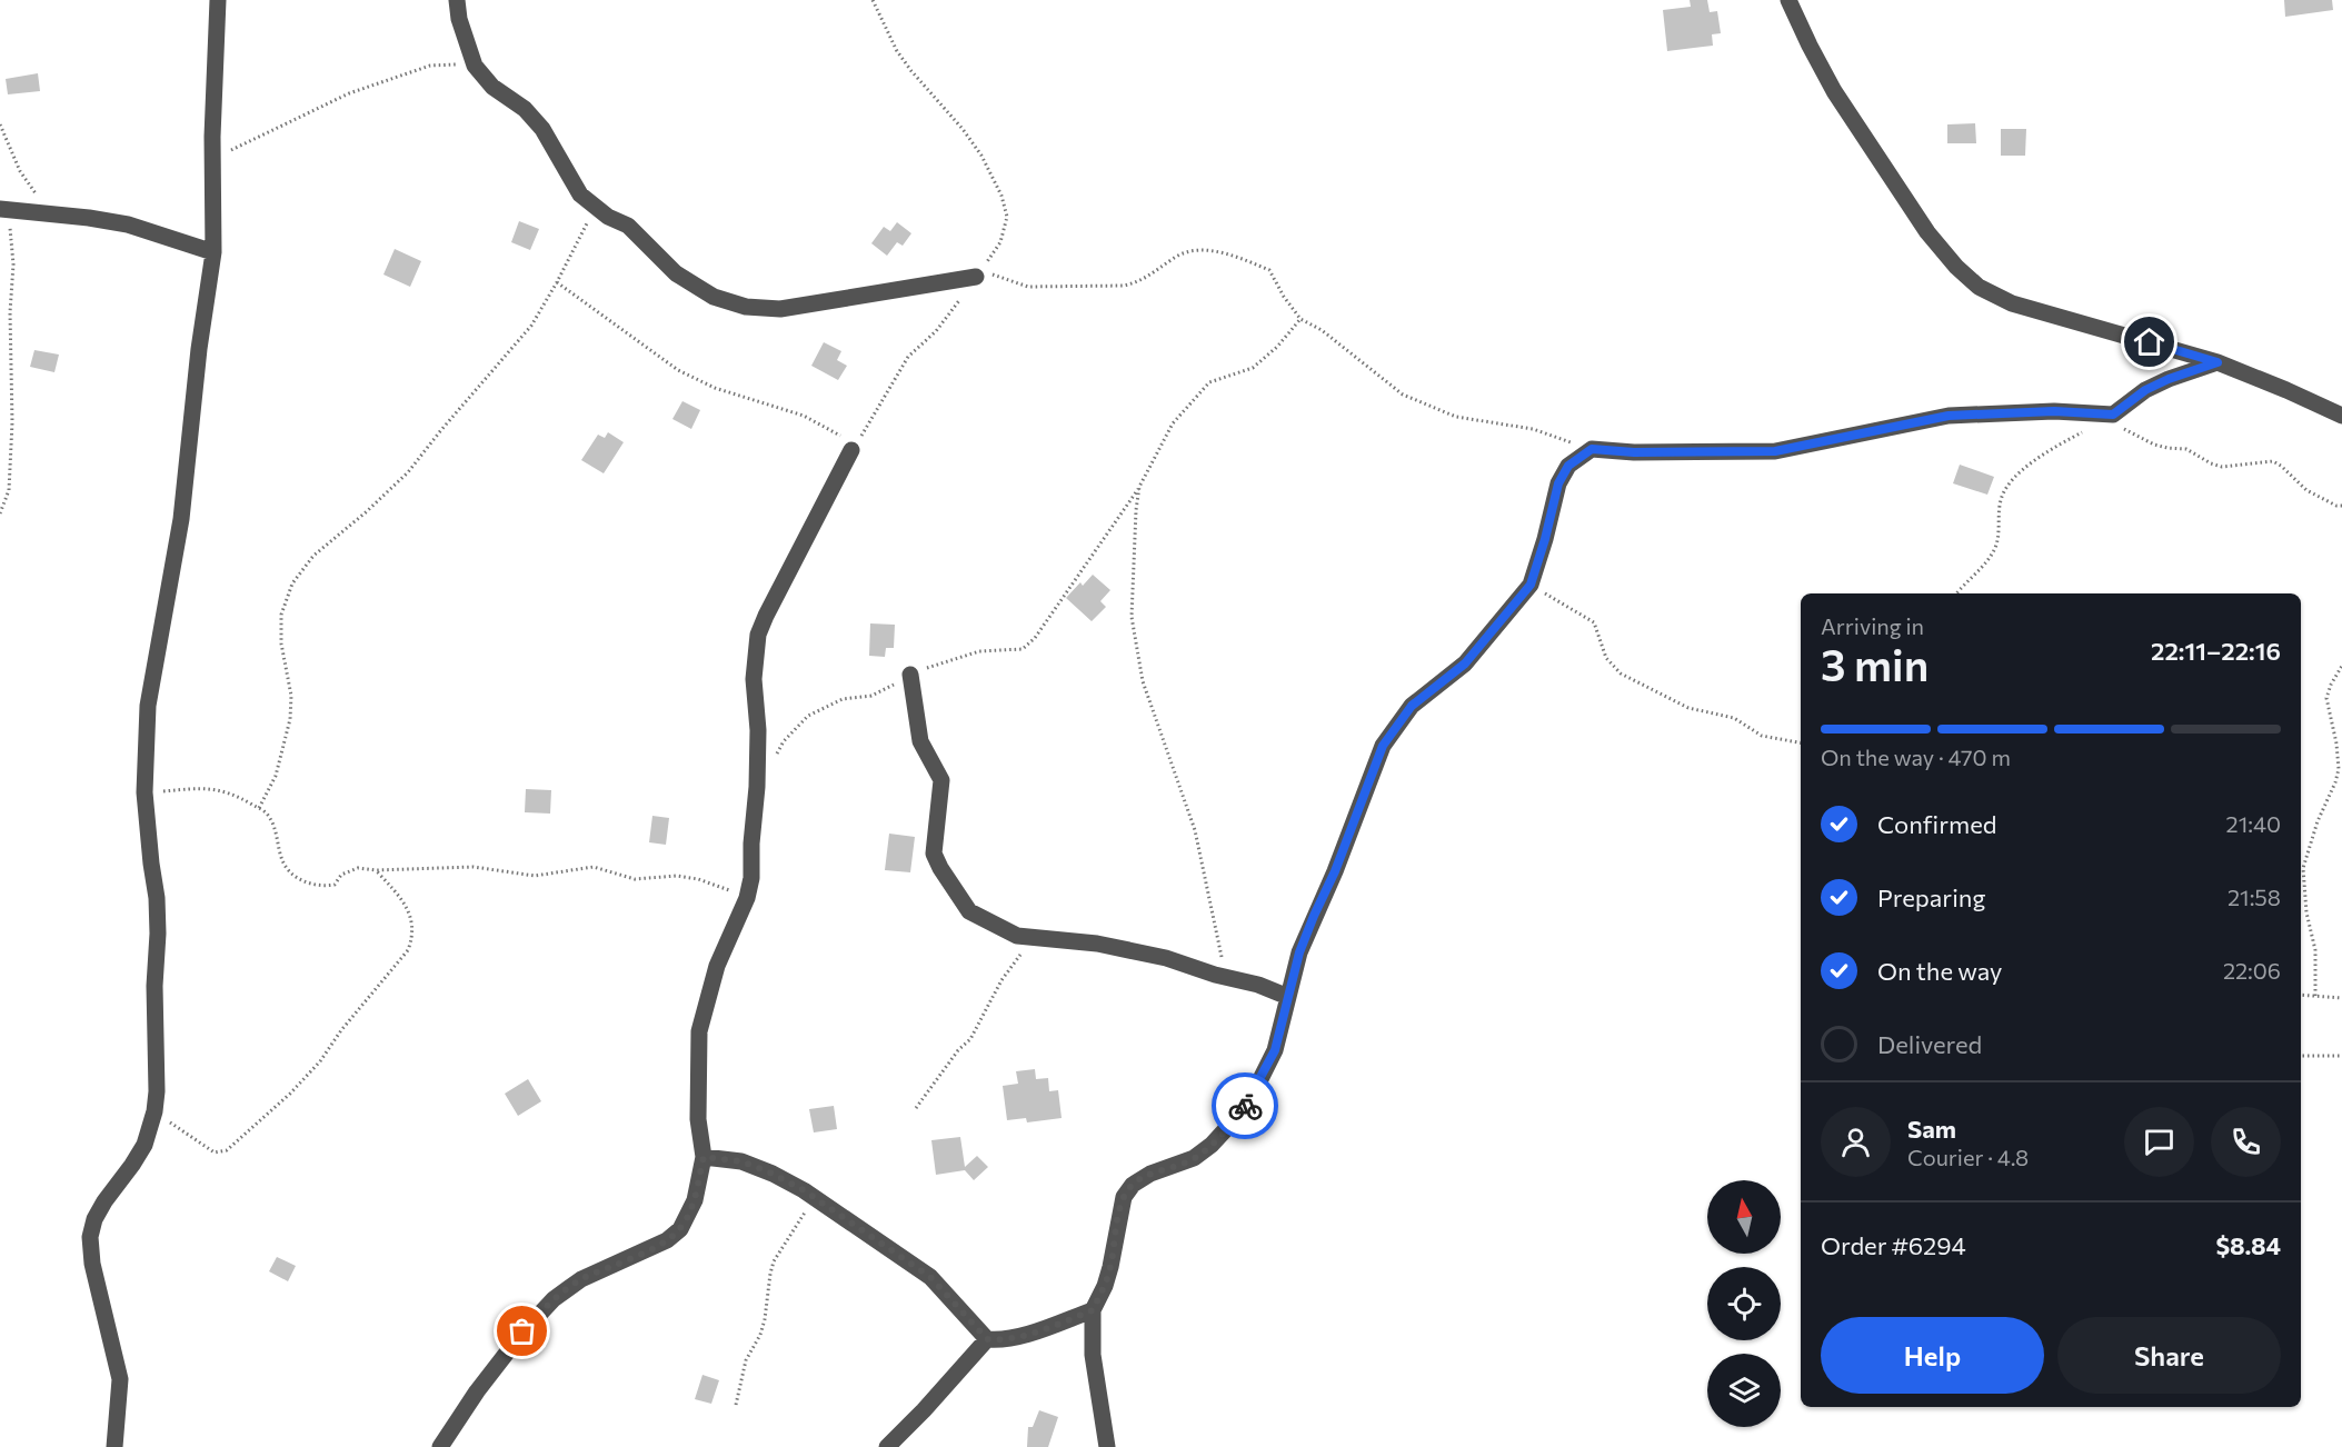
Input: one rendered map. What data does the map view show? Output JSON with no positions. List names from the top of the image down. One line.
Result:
{"north":"top","page":{"heading":["3 min","Arriving in","22:11–22:16"],"panel":["Sam","Courier · 4.8","Order #6294","$8.84"],"bar":"On the way · 470 m","list":[["Confirmed","21:40"],["Preparing","21:58"],["On the way","22:06"],"Delivered"],"buttons":["Help","Share"]}}
